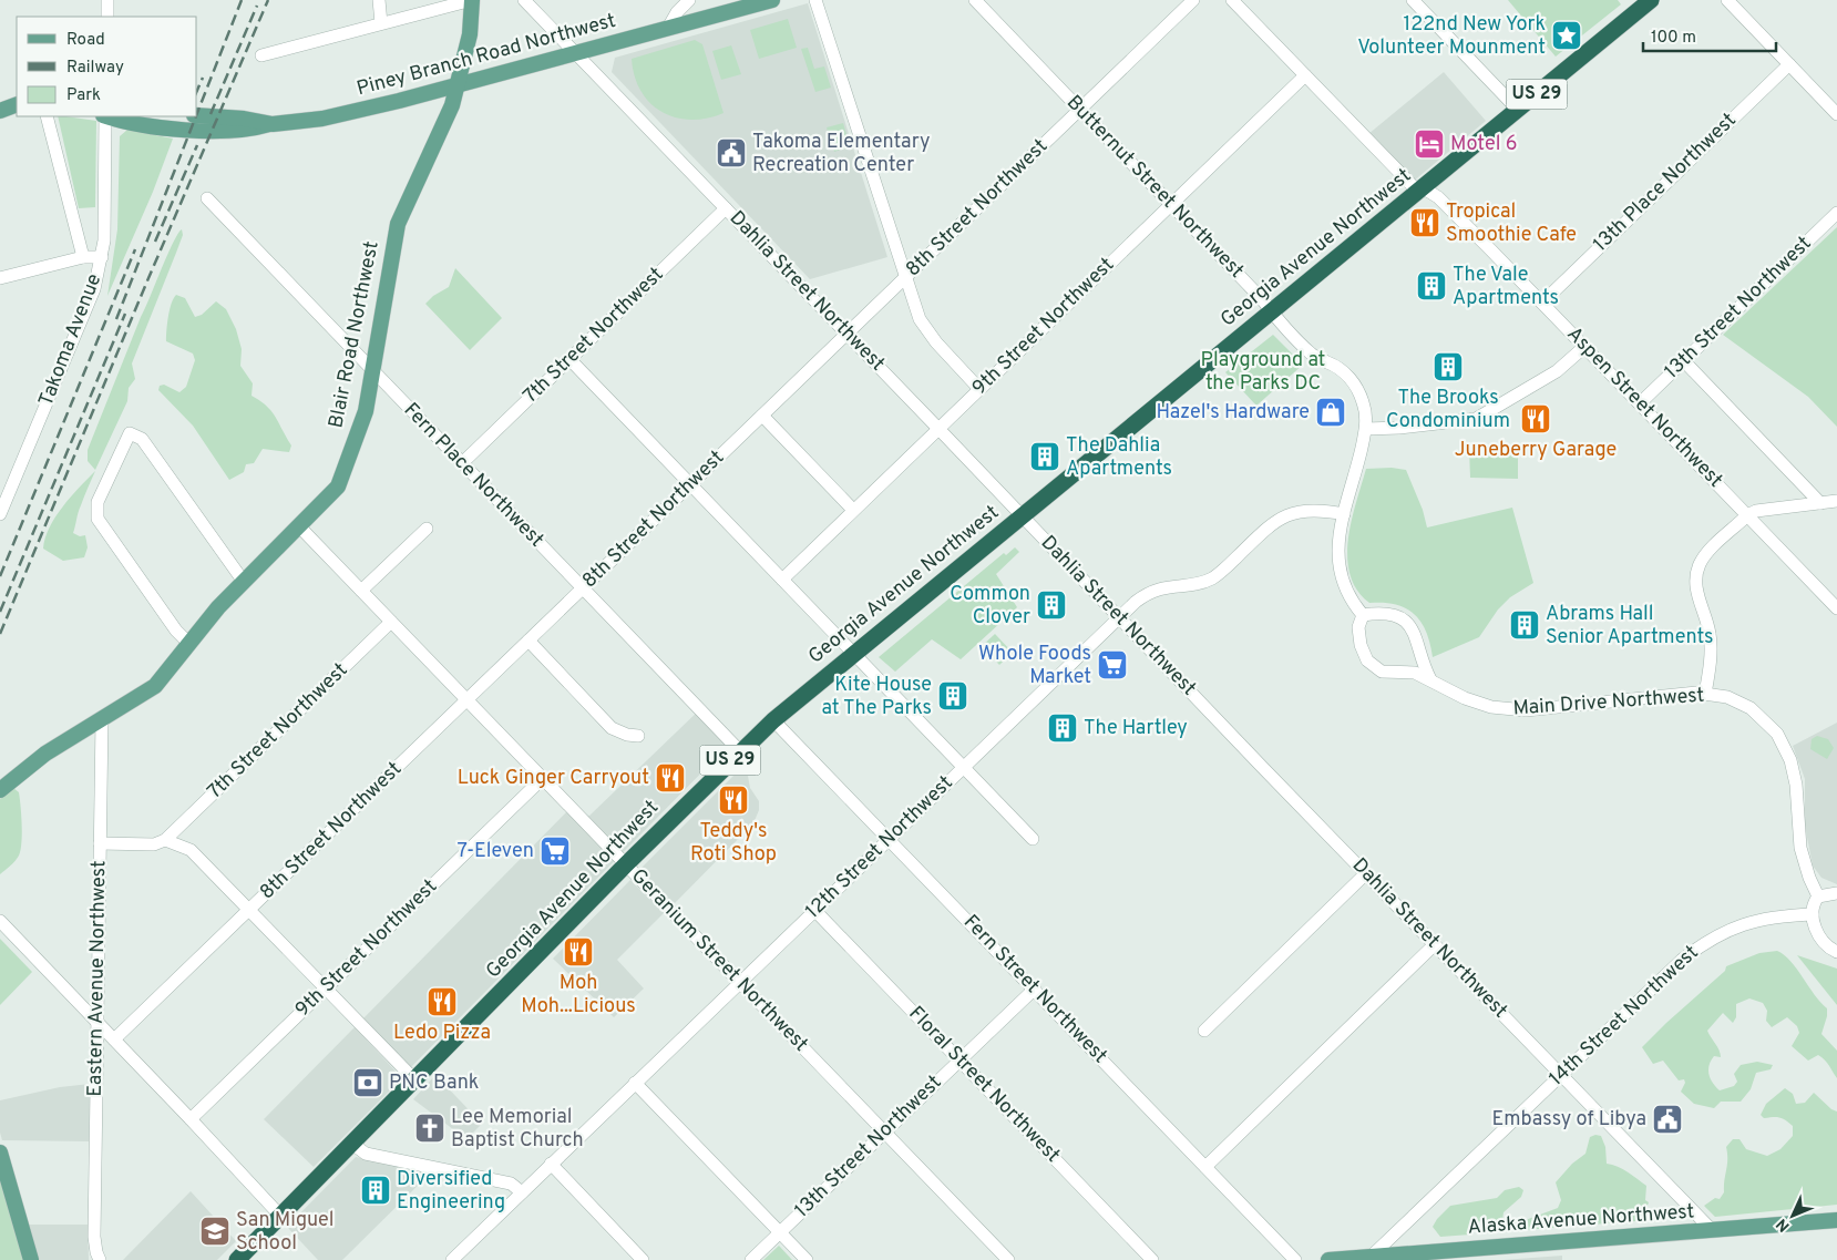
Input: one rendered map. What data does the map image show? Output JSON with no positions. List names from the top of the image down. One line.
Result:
{"streets":{"highway":["US 29","Georgia Avenue Northwest"],"main road":["Piney Branch Road Northwest","Blair Road Northwest","Alaska Avenue Northwest"],"street":["13th Place Northwest","Butternut Street Northwest","8th Street Northwest","Dahlia Street Northwest","13th Street Northwest","9th Street Northwest","7th Street Northwest","Takoma Avenue","Aspen Street Northwest","Fern Place Northwest","Main Drive Northwest","12th Street Northwest","Geranium Street Northwest","Eastern Avenue Northwest","Fern Street Northwest","14th Street Northwest","Floral Street Northwest"]},"crossings":[["Piney Branch Road Northwest","Dahlia Street Northwest"],["Piney Branch Road Northwest","Blair Road Northwest"],["13th Place Northwest","Aspen Street Northwest"],["Butternut Street Northwest","8th Street Northwest"],["Butternut Street Northwest","Georgia Avenue Northwest"],["Butternut Street Northwest","9th Street Northwest"],["Butternut Street Northwest","12th Street Northwest"],["8th Street Northwest","Dahlia Street Northwest"],["8th Street Northwest","Fern Place Northwest"],["8th Street Northwest","Geranium Street Northwest"],["Georgia Avenue Northwest","Dahlia Street Northwest"],["Georgia Avenue Northwest","Aspen Street Northwest"],["Georgia Avenue Northwest","Fern Place Northwest"],["Georgia Avenue Northwest","Geranium Street Northwest"],["Georgia Avenue Northwest","Fern Street Northwest"],["Dahlia Street Northwest","9th Street Northwest"],["Dahlia Street Northwest","7th Street Northwest"],["Dahlia Street Northwest","12th Street Northwest"],["Dahlia Street Northwest","14th Street Northwest"],["Dahlia Street Northwest","Alaska Avenue Northwest"],["13th Street Northwest","Aspen Street Northwest"],["13th Street Northwest","Geranium Street Northwest"],["13th Street Northwest","Fern Street Northwest"],["13th Street Northwest","Floral Street Northwest"],["9th Street Northwest","Aspen Street Northwest"],["9th Street Northwest","Geranium Street Northwest"],["Blair Road Northwest","Fern Place Northwest"],["Blair Road Northwest","Geranium Street Northwest"],["Blair Road Northwest","Eastern Avenue Northwest"],["7th Street Northwest","Fern Place Northwest"],["7th Street Northwest","Geranium Street Northwest"],["12th Street Northwest","Geranium Street Northwest"],["12th Street Northwest","Fern Street Northwest"],["12th Street Northwest","Floral Street Northwest"],["14th Street Northwest","Alaska Avenue Northwest"]],"parks":["Playground at the Parks DC"],"places":{"place":["122nd New York Volunteer Mounment"],"hotel":["Motel 6"],"public building":["Takoma Elementary Recreation Center","Embassy of Libya"],"restaurant":["Tropical Smoothie Cafe","Juneberry Garage","Luck Ginger Carryout","Teddy's Roti Shop","Moh Moh...Licious","Ledo Pizza"],"building":["The Vale Apartments","The Brooks Condominium","The Dahlia Apartments","Common Clover","Abrams Hall Senior Apartments","Kite House at The Parks","The Hartley","Diversified Engineering"],"shop":["Hazel's Hardware"],"supermarket":["Whole Foods Market","7-Eleven"],"bank":["PNC Bank"],"church":["Lee Memorial Baptist Church"],"school or university":["San Miguel School"]},"legend":["Road","Railway","Park"],"scale_bar":"100 m","north":"bottom left"}
